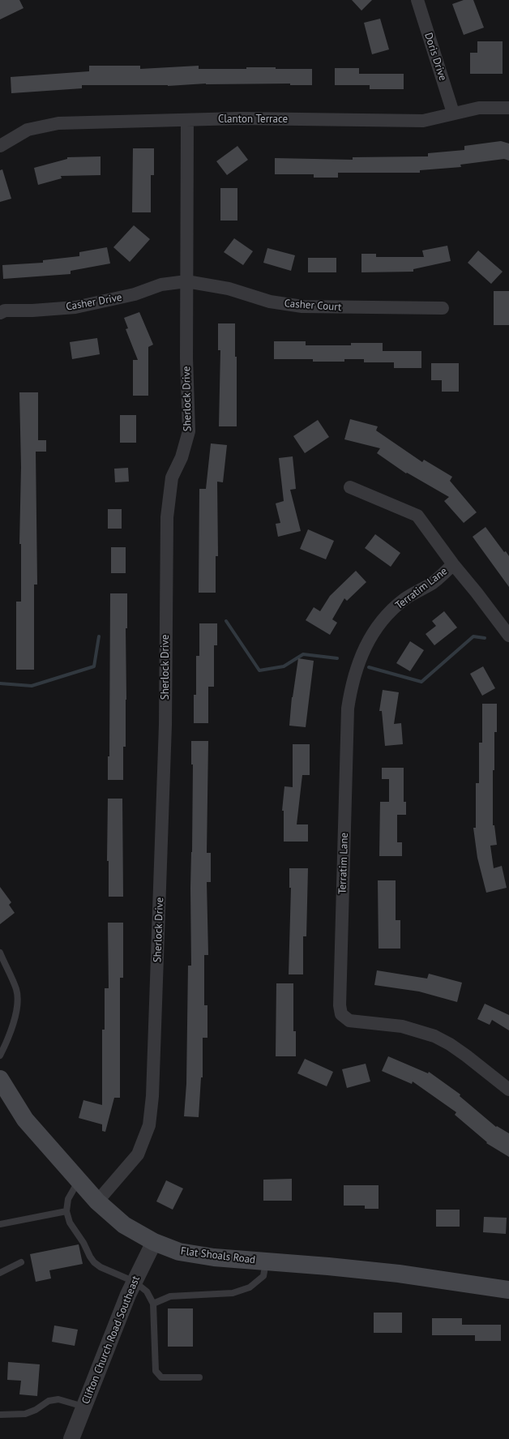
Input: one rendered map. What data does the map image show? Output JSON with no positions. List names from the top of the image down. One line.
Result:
{"streets":{"main road":["Flat Shoals Road"],"street":["Doris Drive","Clanton Terrace","Casher Drive","Casher Court","Sherlock Drive","Terratim Lane","Clifton Church Road Southeast"]},"crossings":[["Doris Drive","Clanton Terrace"],["Clanton Terrace","Sherlock Drive"],["Casher Drive","Casher Court"],["Casher Drive","Sherlock Drive"],["Casher Court","Sherlock Drive"],["Sherlock Drive","Flat Shoals Road"],["Flat Shoals Road","Clifton Church Road Southeast"]]}
